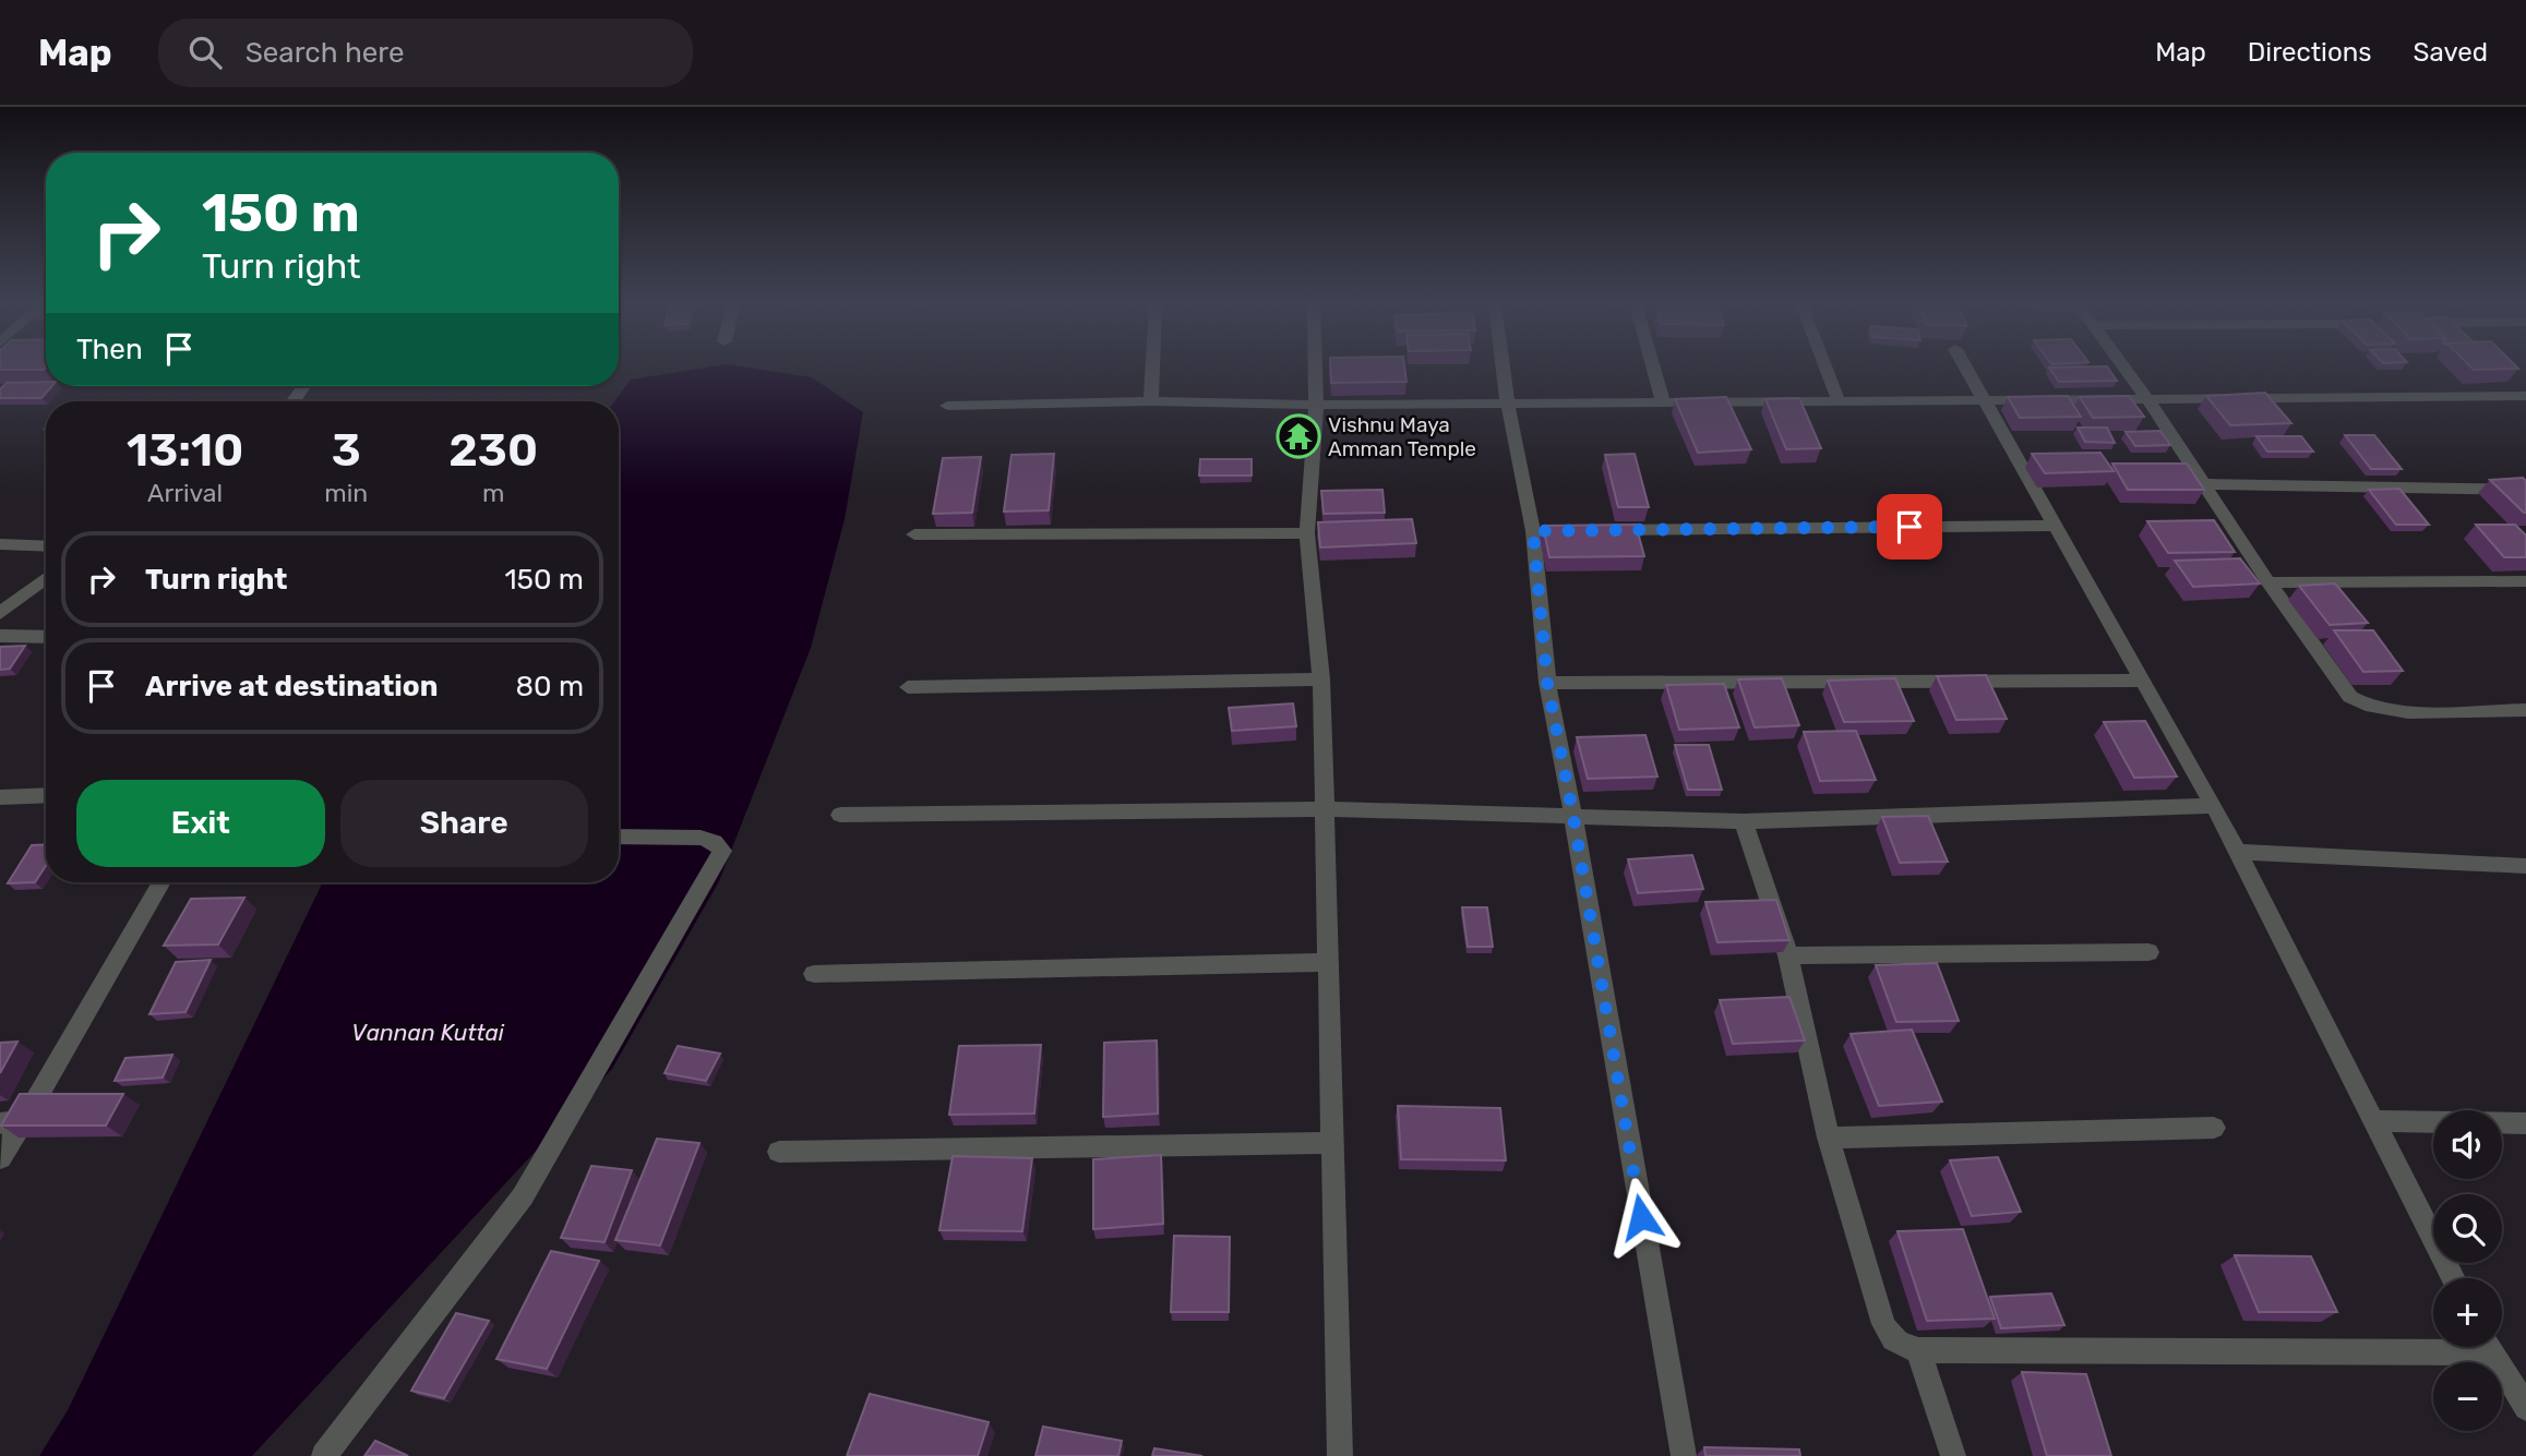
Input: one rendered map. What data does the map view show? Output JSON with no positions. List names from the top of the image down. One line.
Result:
{"water":["Vannan Kuttai"],"places":{"temple":["Vishnu Maya Amman Temple"]},"page":{"header":"Map","search":"Search here","nav":["Map","Directions","Saved"],"turn":["150 m","Turn right"],"then":"Then","eta":["13:10","Arrival","3","min","230","m"],"list":[{"name":"Turn right","value":"150 m"},{"name":"Arrive at destination","value":"80 m"}],"buttons":["Exit","Share"],"map_buttons":["+","−"]}}
